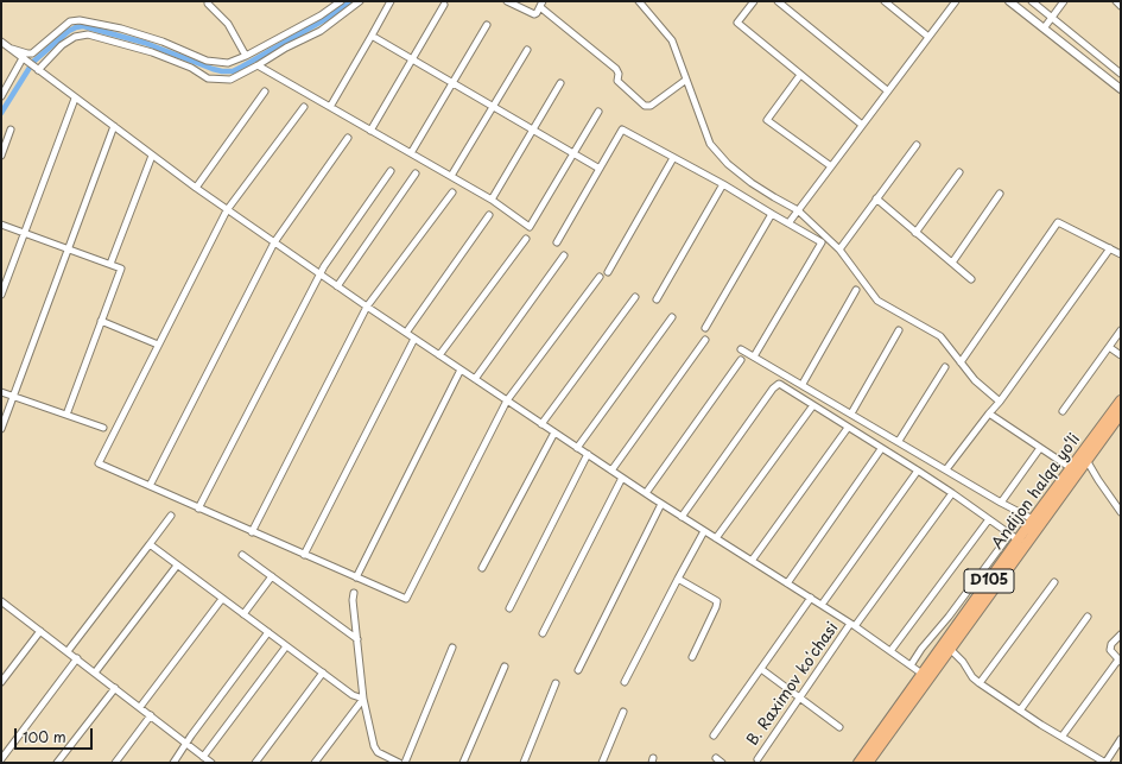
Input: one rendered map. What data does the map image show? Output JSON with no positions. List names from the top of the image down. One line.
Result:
{"streets":{"highway":["Andijon halqa yo‘li","D105"],"street":["B. Raximov koʻchasi"]},"scale_bar":"100 m"}
